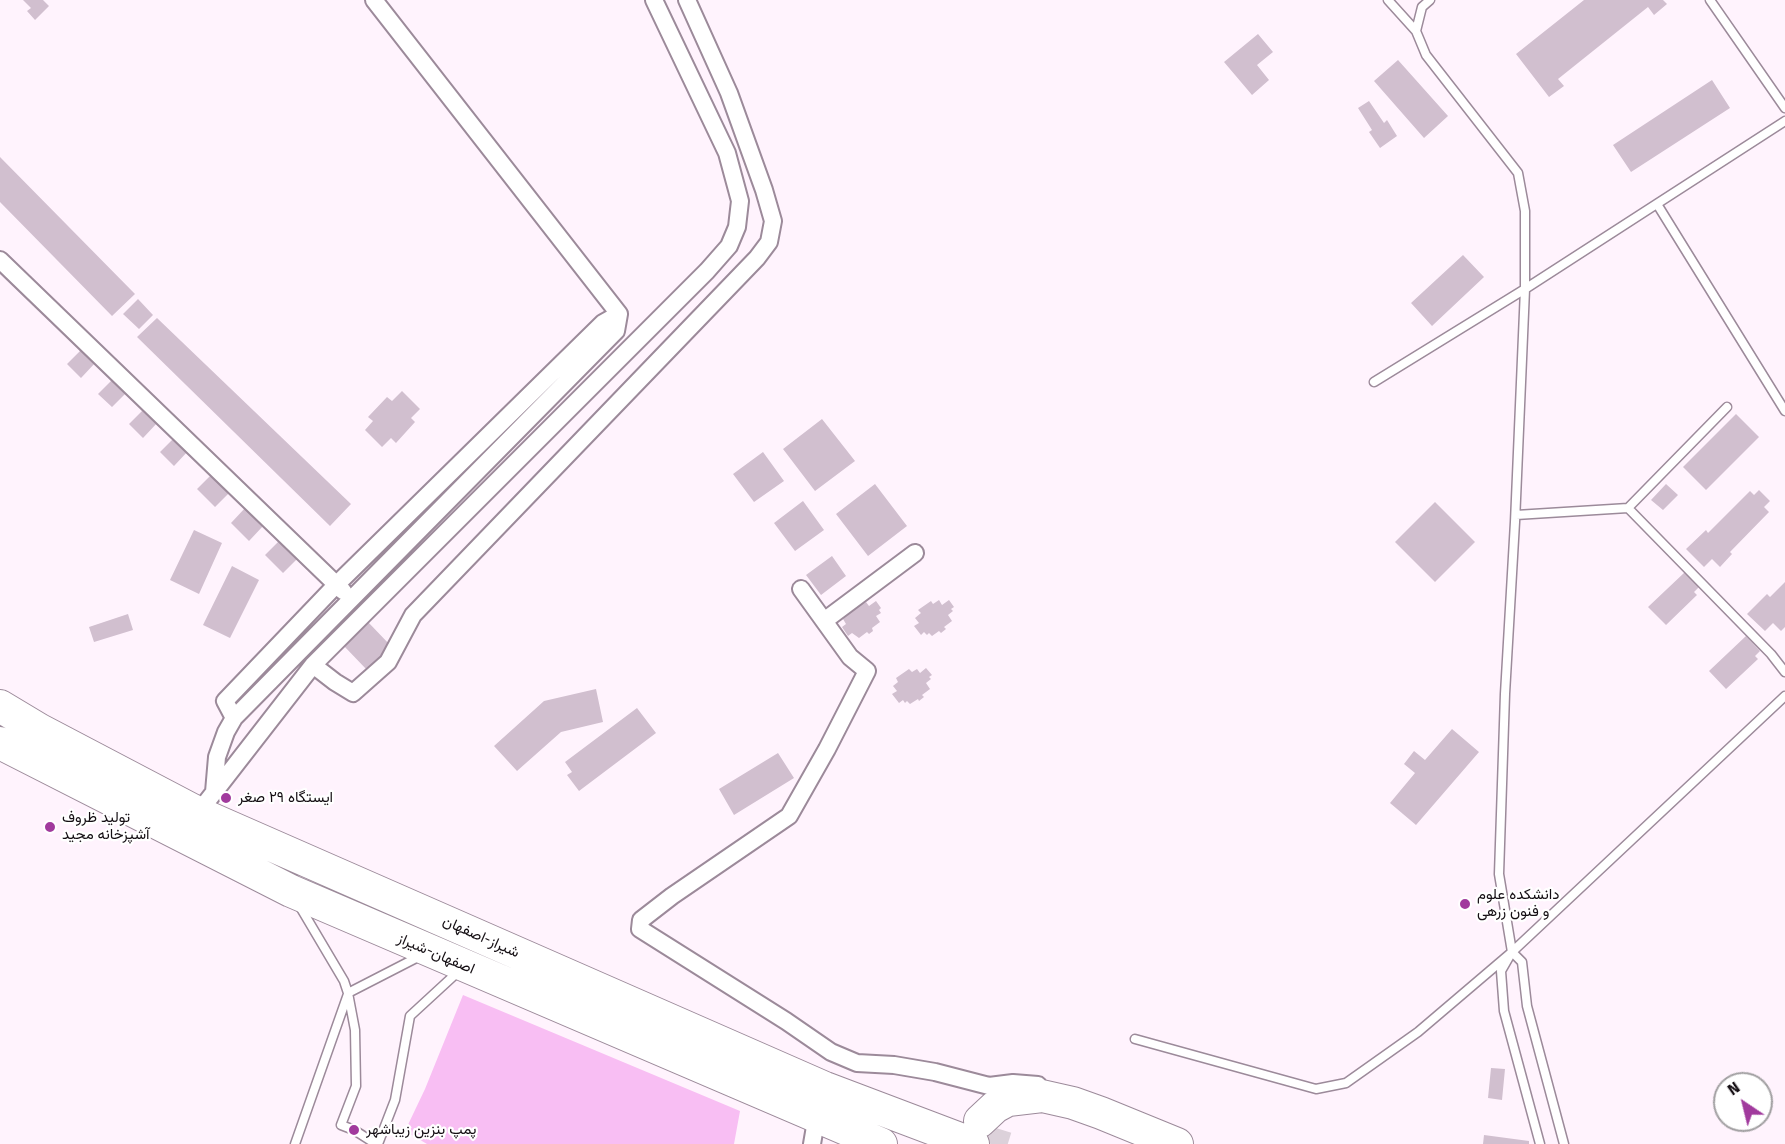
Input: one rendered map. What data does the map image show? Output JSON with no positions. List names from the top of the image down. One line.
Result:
{"streets":{"highway":["شیراز-اصفهان","اصفهان-شیراز"]},"places":["ایستگاه ۲۹ صغر","تولید ظروف آشپزخانه مجید","دانشکده علوم و فنون زرهی","پمپ بنزین زیباشهر"],"north":"top left"}
